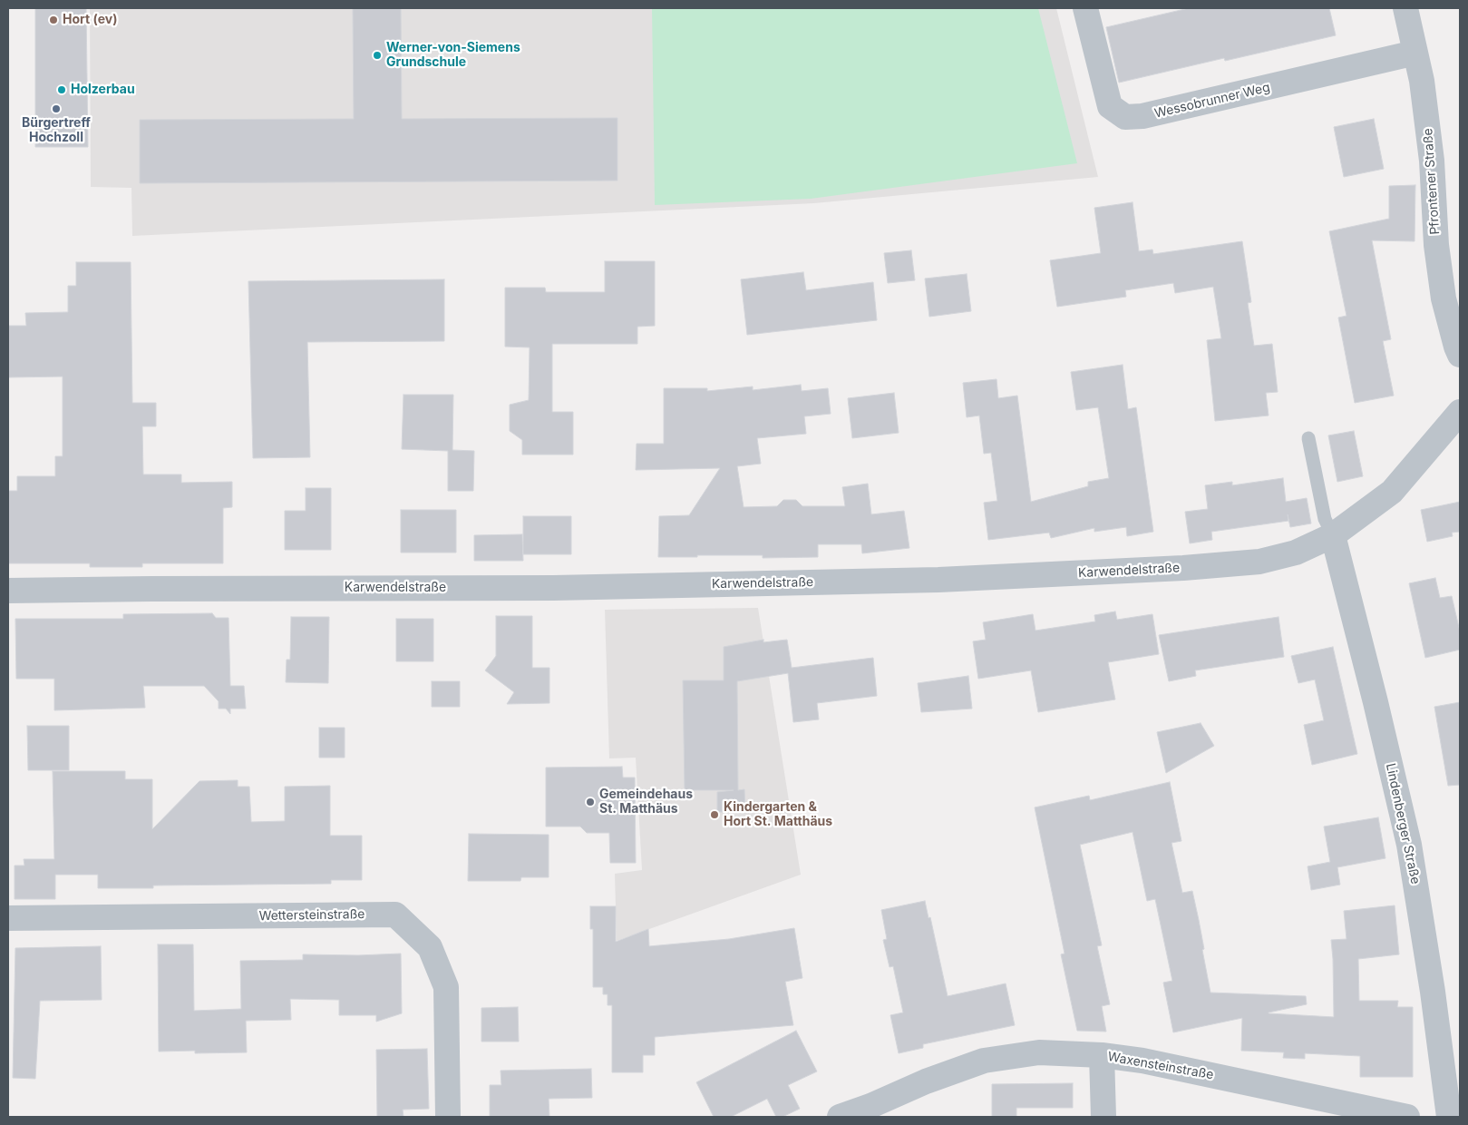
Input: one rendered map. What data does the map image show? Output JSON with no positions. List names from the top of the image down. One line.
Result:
{"streets":{"street":["Wessobrunner Weg","Pfrontener Straße","Karwendelstraße","Lindenberger Straße","Wettersteinstraße","Waxensteinstraße"]},"crossings":[["Wessobrunner Weg","Pfrontener Straße"],["Karwendelstraße","Lindenberger Straße"]],"places":["Hort (ev)","Werner-von-Siemens Grundschule","Holzerbau","Bürgertreff Hochzoll","Gemeindehaus St. Matthäus","Kindergarten & Hort St. Matthäus"]}
